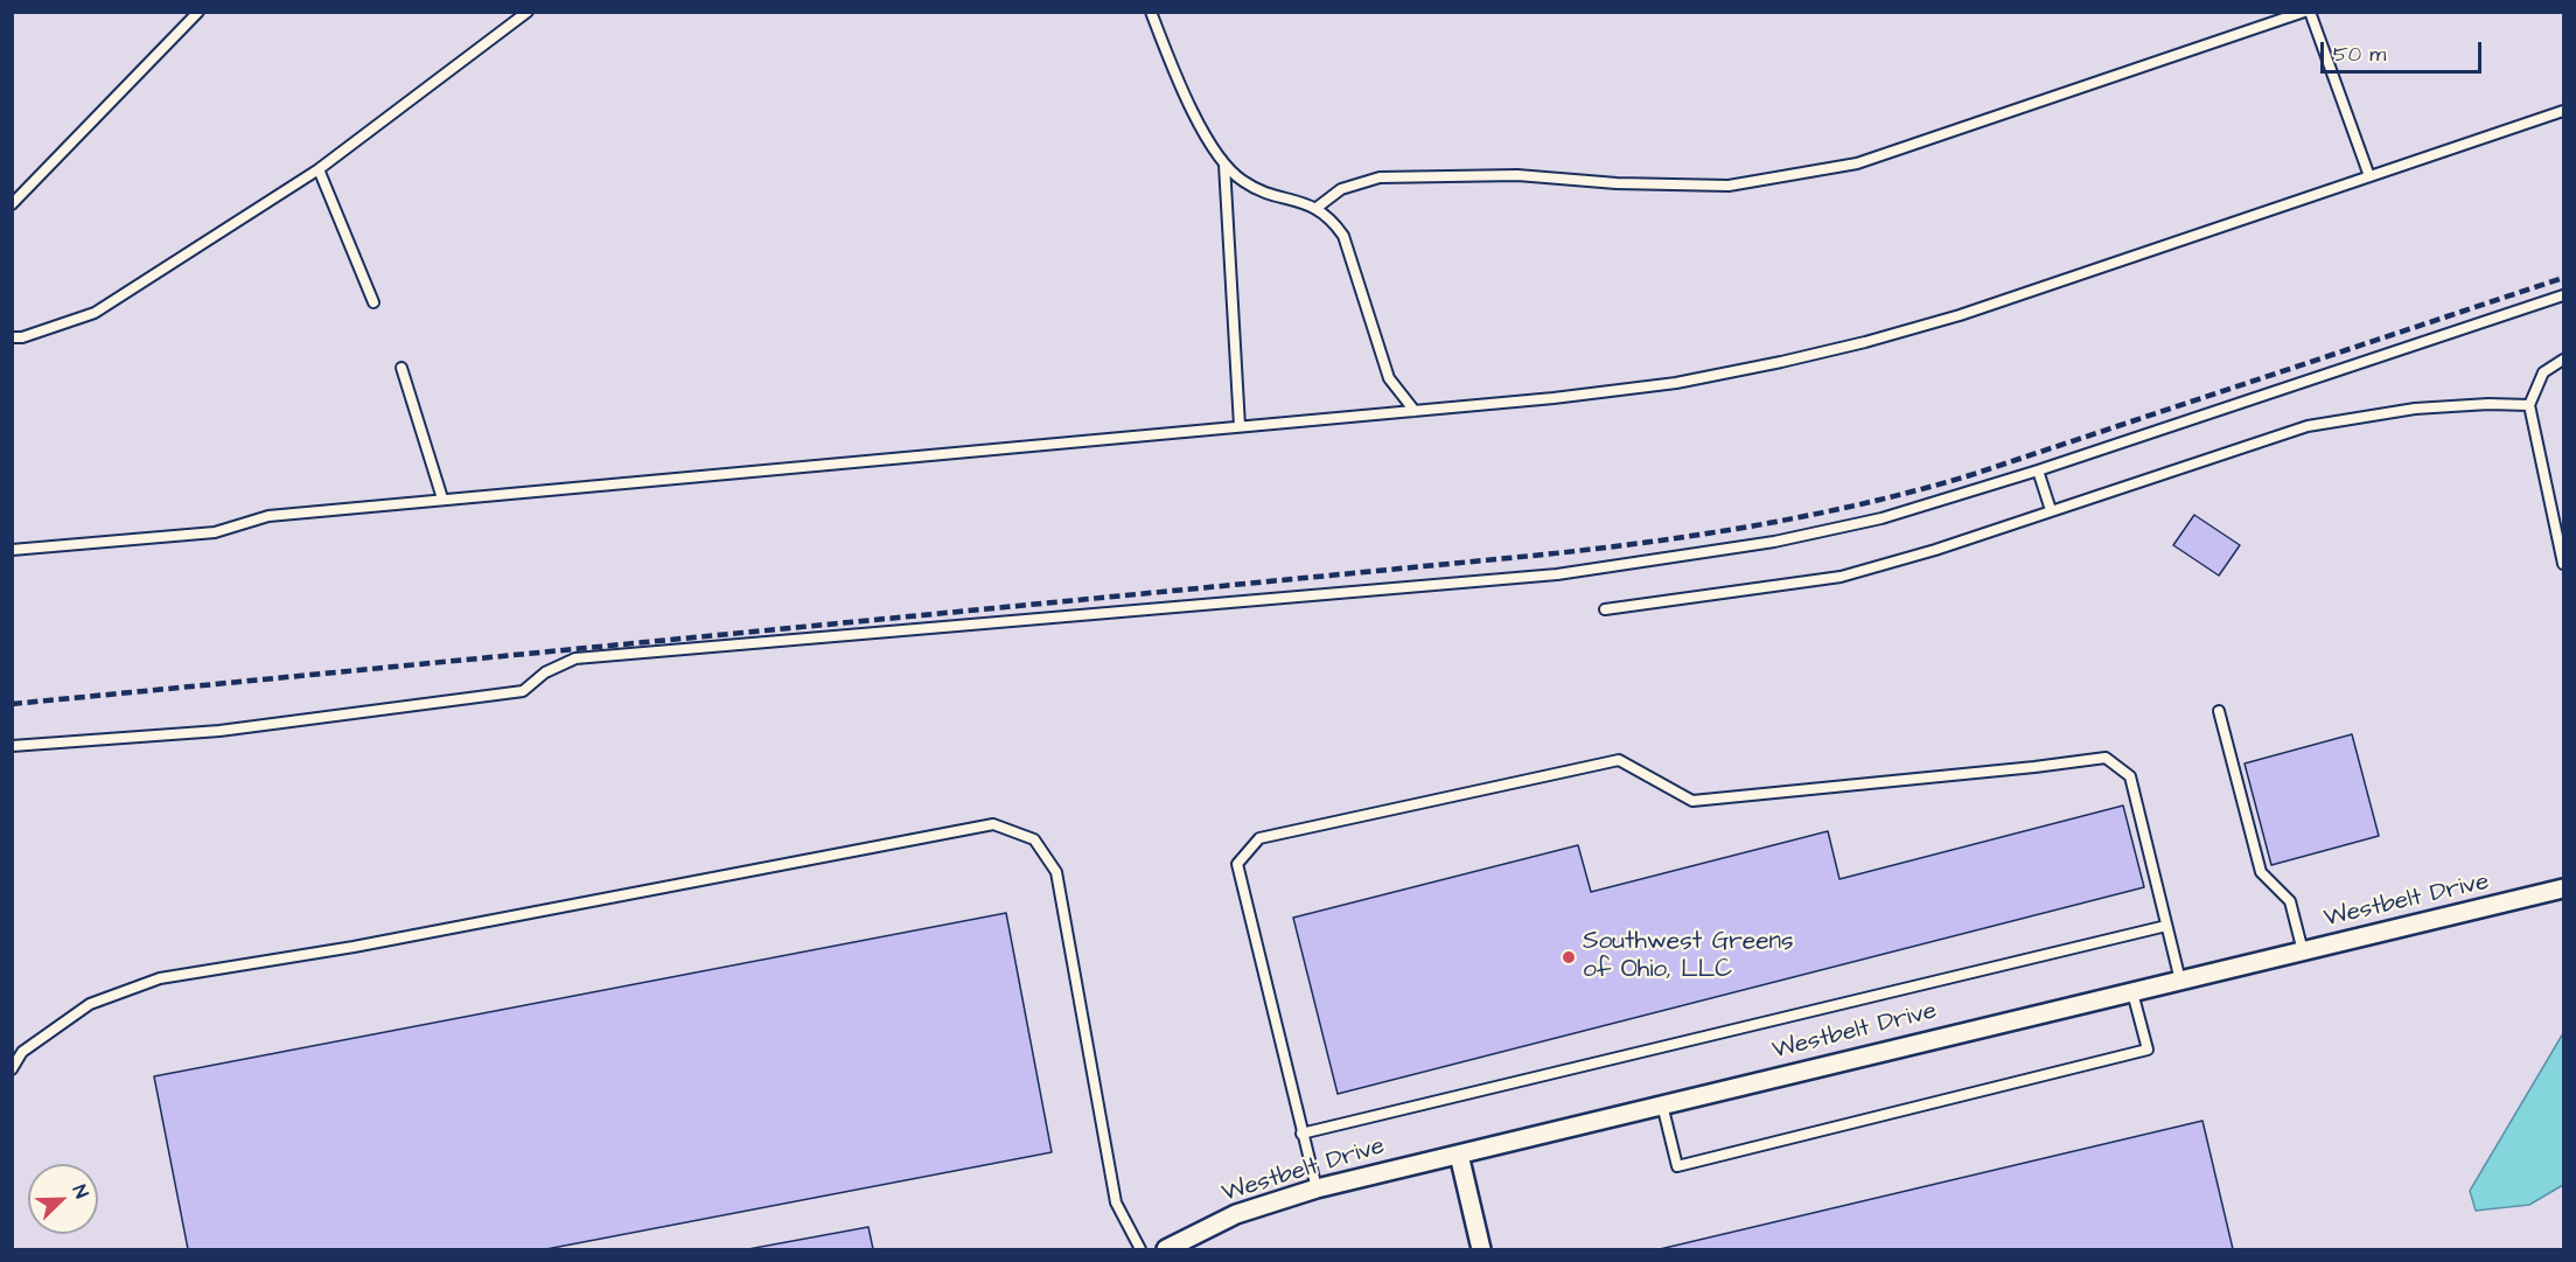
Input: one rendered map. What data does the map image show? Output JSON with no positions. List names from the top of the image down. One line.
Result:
{"streets":{"street":["Westbelt Drive"]},"places":["Southwest Greens of Ohio, LLC"],"scale_bar":"50 m","north":"top right"}
